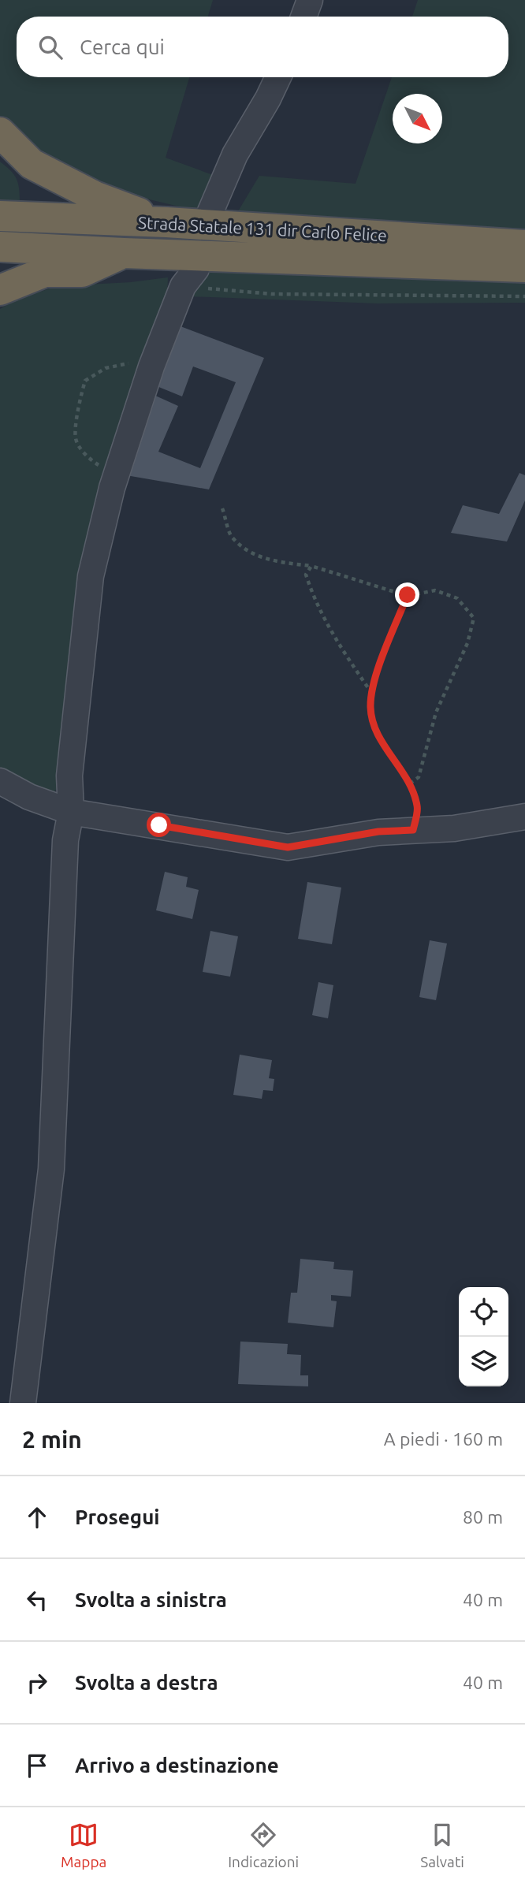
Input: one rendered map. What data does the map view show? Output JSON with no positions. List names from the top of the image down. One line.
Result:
{"streets":{"highway":["Strada Statale 131 dir Carlo Felice"]},"north":"bottom right","page":{"search":"Cerca qui","heading":["2 min","A piedi · 160 m"],"list":[["Prosegui","80 m"],["Svolta a sinistra","40 m"],["Svolta a destra","40 m"],"Arrivo a destinazione"],"nav":["Mappa","Indicazioni","Salvati"]}}
